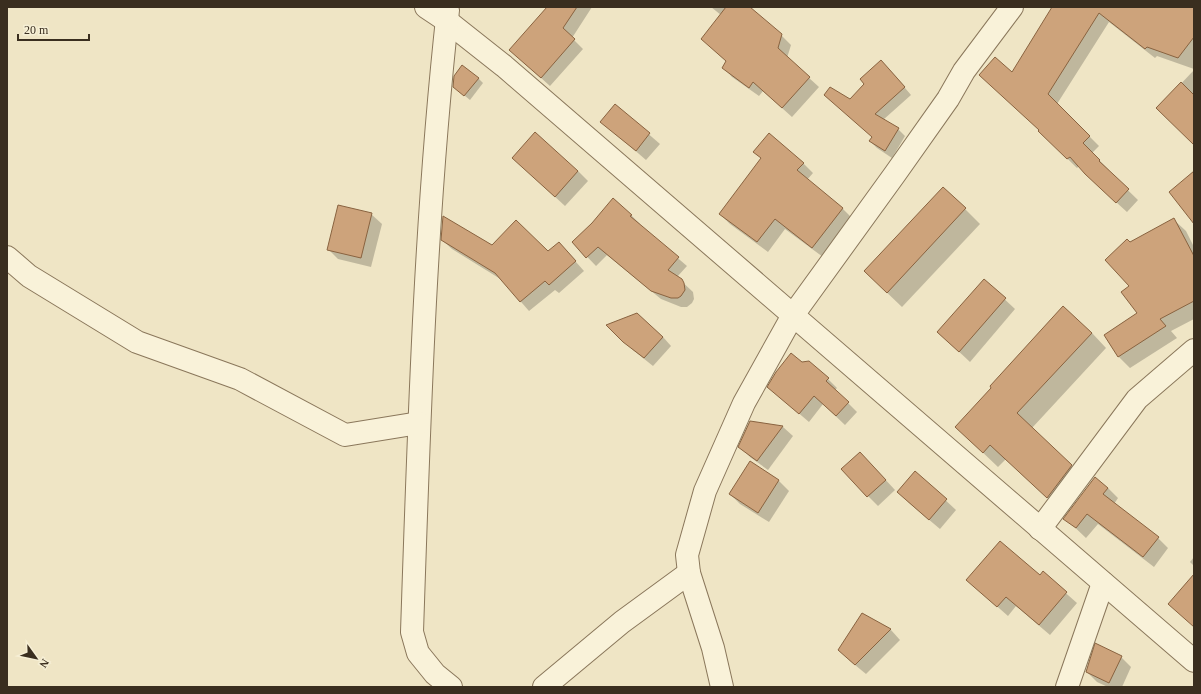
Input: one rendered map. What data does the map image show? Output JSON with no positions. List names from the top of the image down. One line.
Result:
{"scale_bar":"20 m","north":"bottom right"}
